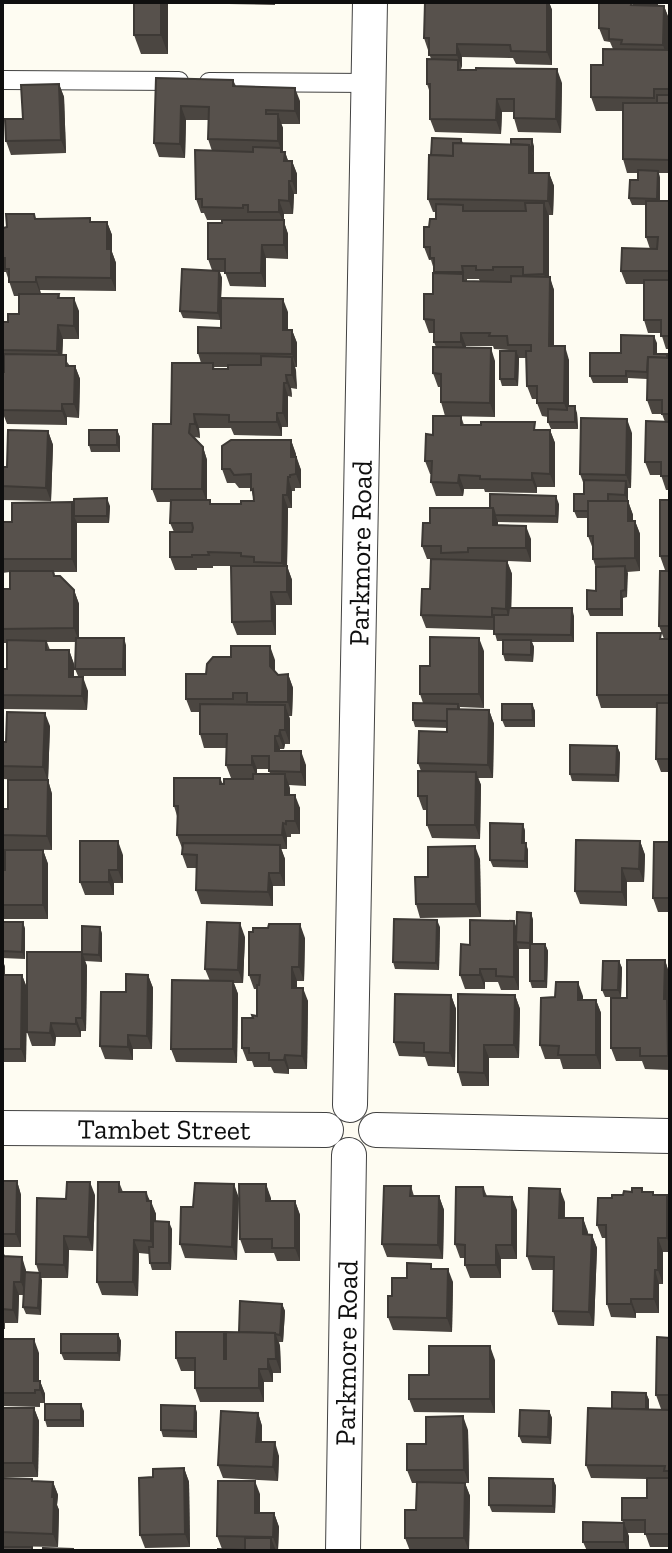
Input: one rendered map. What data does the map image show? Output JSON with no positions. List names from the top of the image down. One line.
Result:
{"streets":{"street":["Parkmore Road","Tambet Street"]},"crossings":[["Parkmore Road","Tambet Street"]]}
